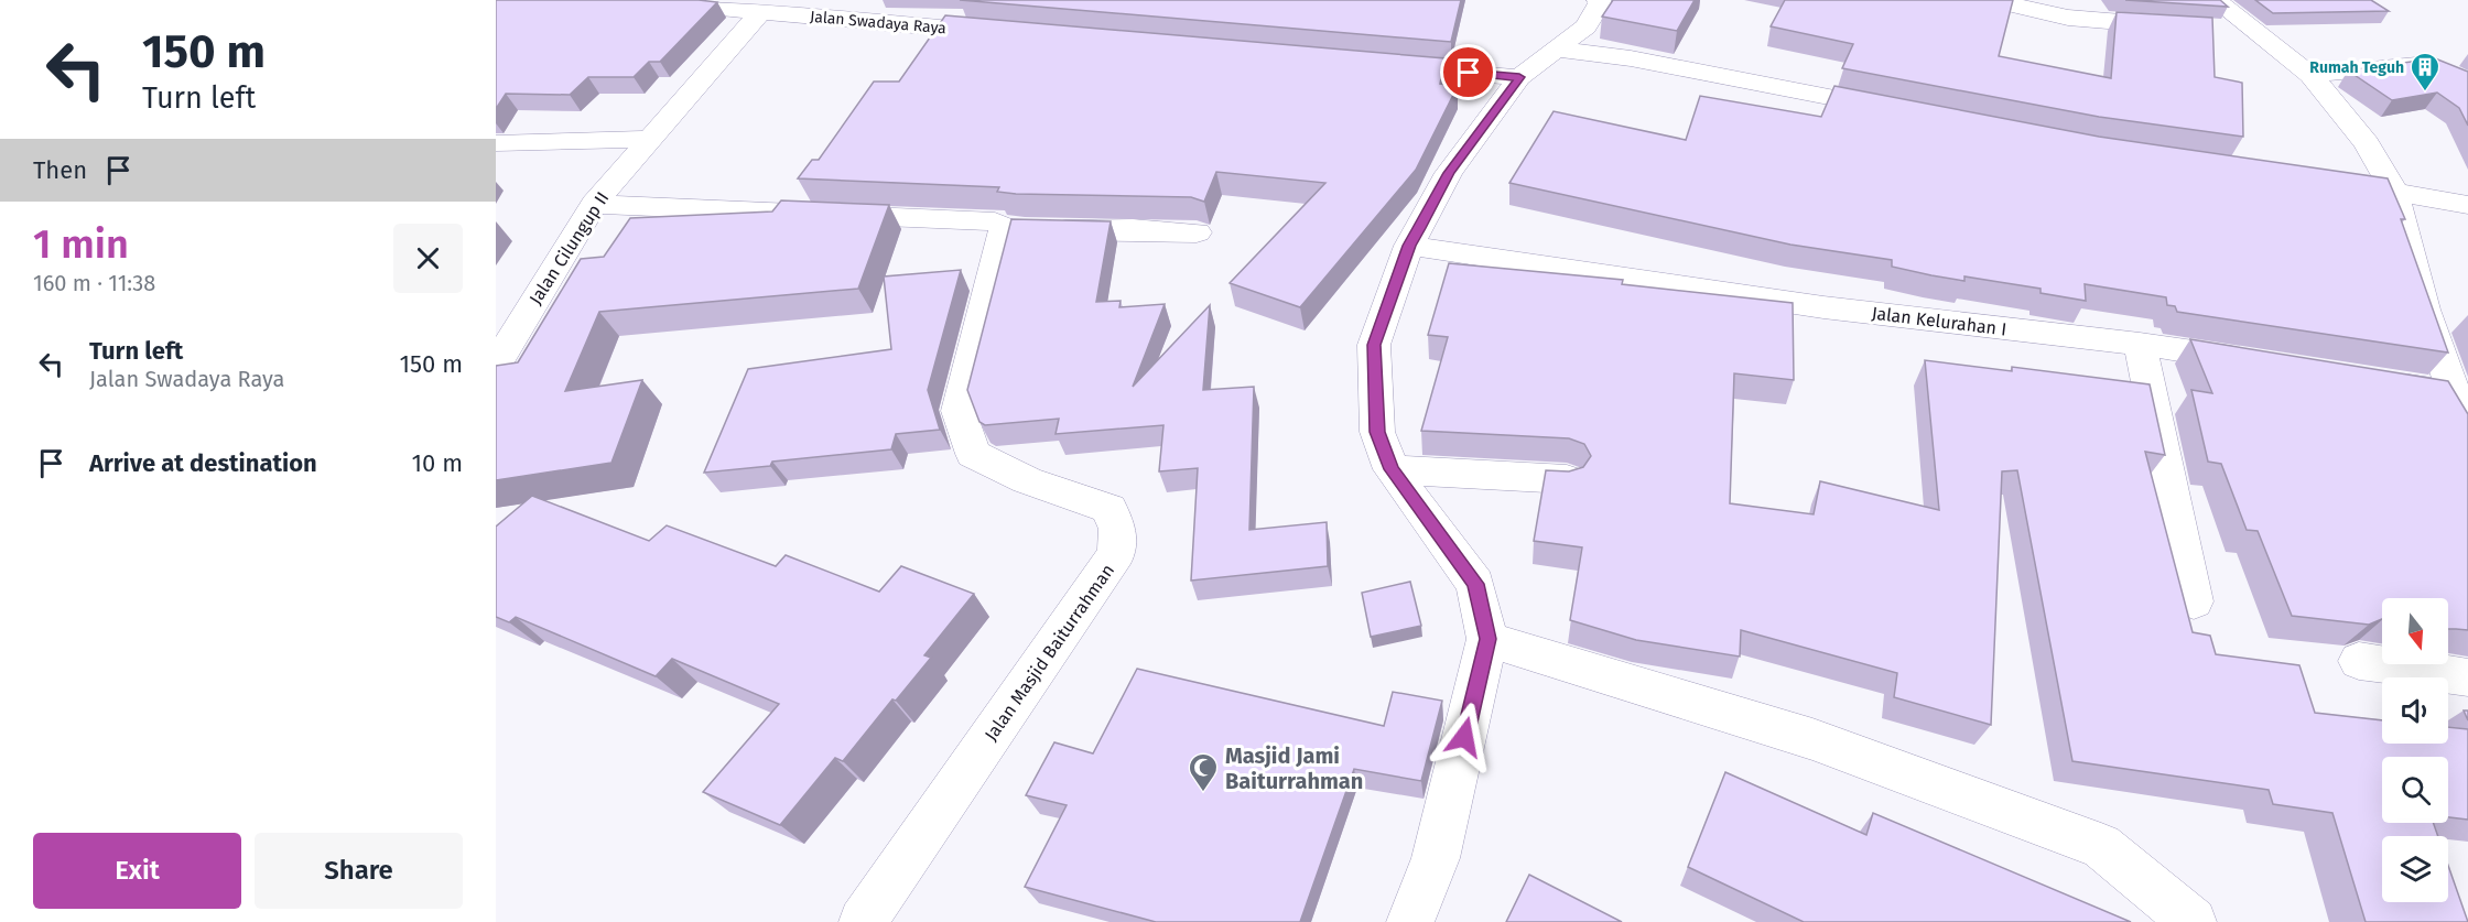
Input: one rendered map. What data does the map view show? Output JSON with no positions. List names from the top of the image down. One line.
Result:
{"streets":{"street":["Jalan Swadaya Raya","Jalan Cilungup II","Jalan Kelurahan I","Jalan Masjid Baiturrahman"]},"crossings":[["Jalan Swadaya Raya","Jalan Cilungup II"]],"places":{"building":["Rumah Teguh"],"mosque":["Masjid Jami Baiturrahman"]},"north":"bottom","page":{"turn":["150 m","Turn left"],"then":"Then","heading":["1 min","160 m · 11:38"],"list":[{"name":"Turn left","note":"Jalan Swadaya Raya","value":"150 m"},{"name":"Arrive at destination","value":"10 m"}],"buttons":["Exit","Share"]}}
